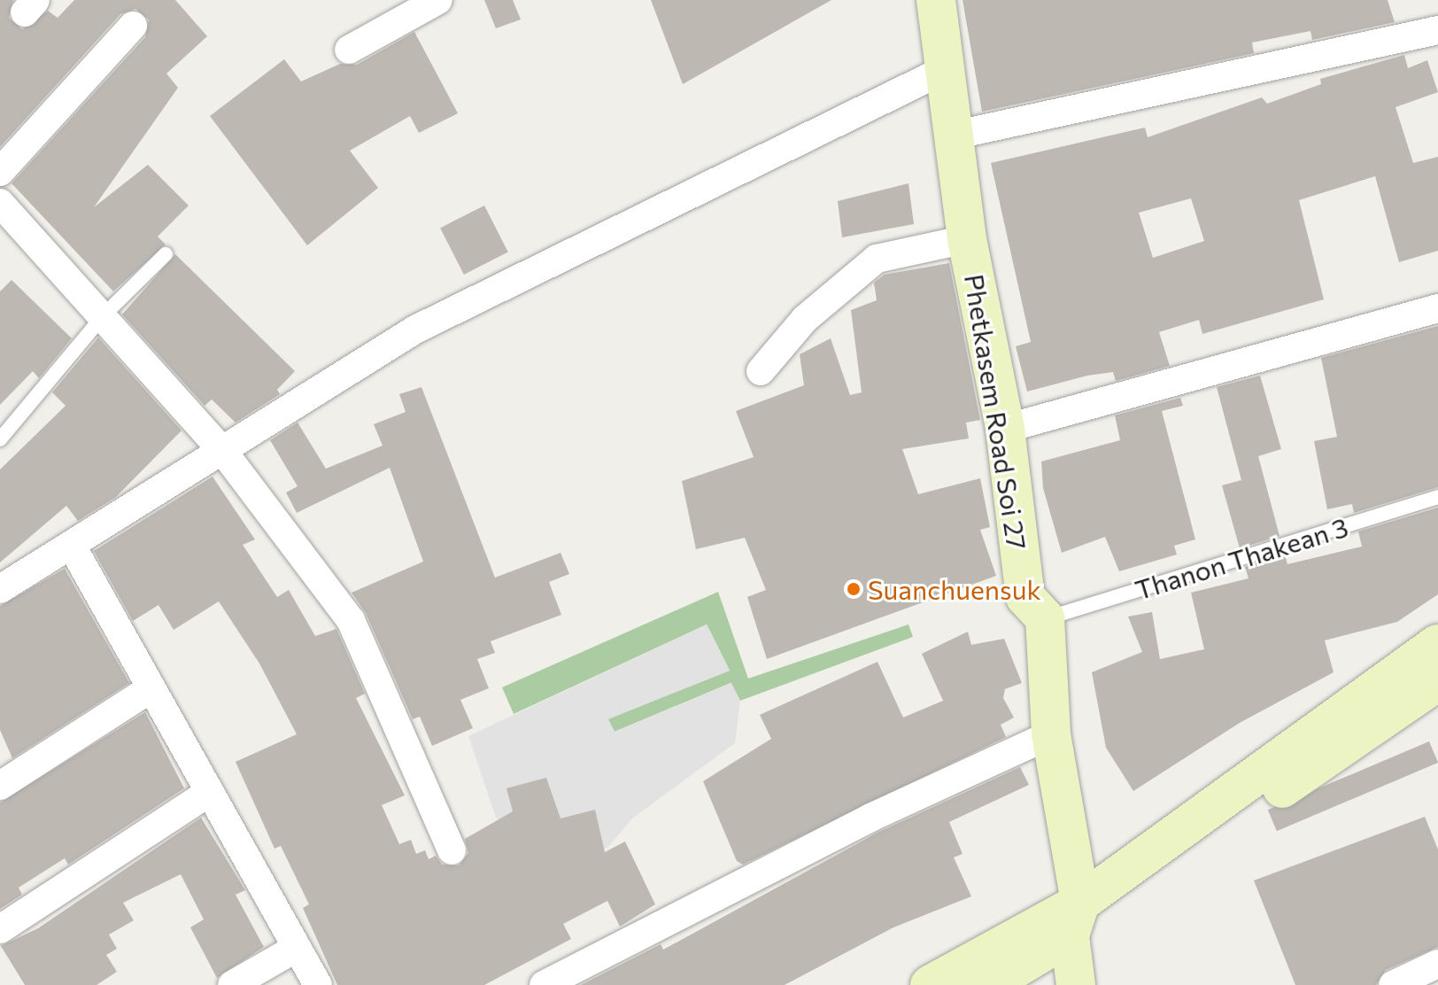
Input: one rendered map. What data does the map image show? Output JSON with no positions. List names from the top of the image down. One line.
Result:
{"streets":{"main road":["Phetkasem Road Soi 27"],"lane":["Thanon Thakean 3"]},"crossings":[["Phetkasem Road Soi 27","Thanon Thakean 3"]],"places":["Suanchuensuk"]}
